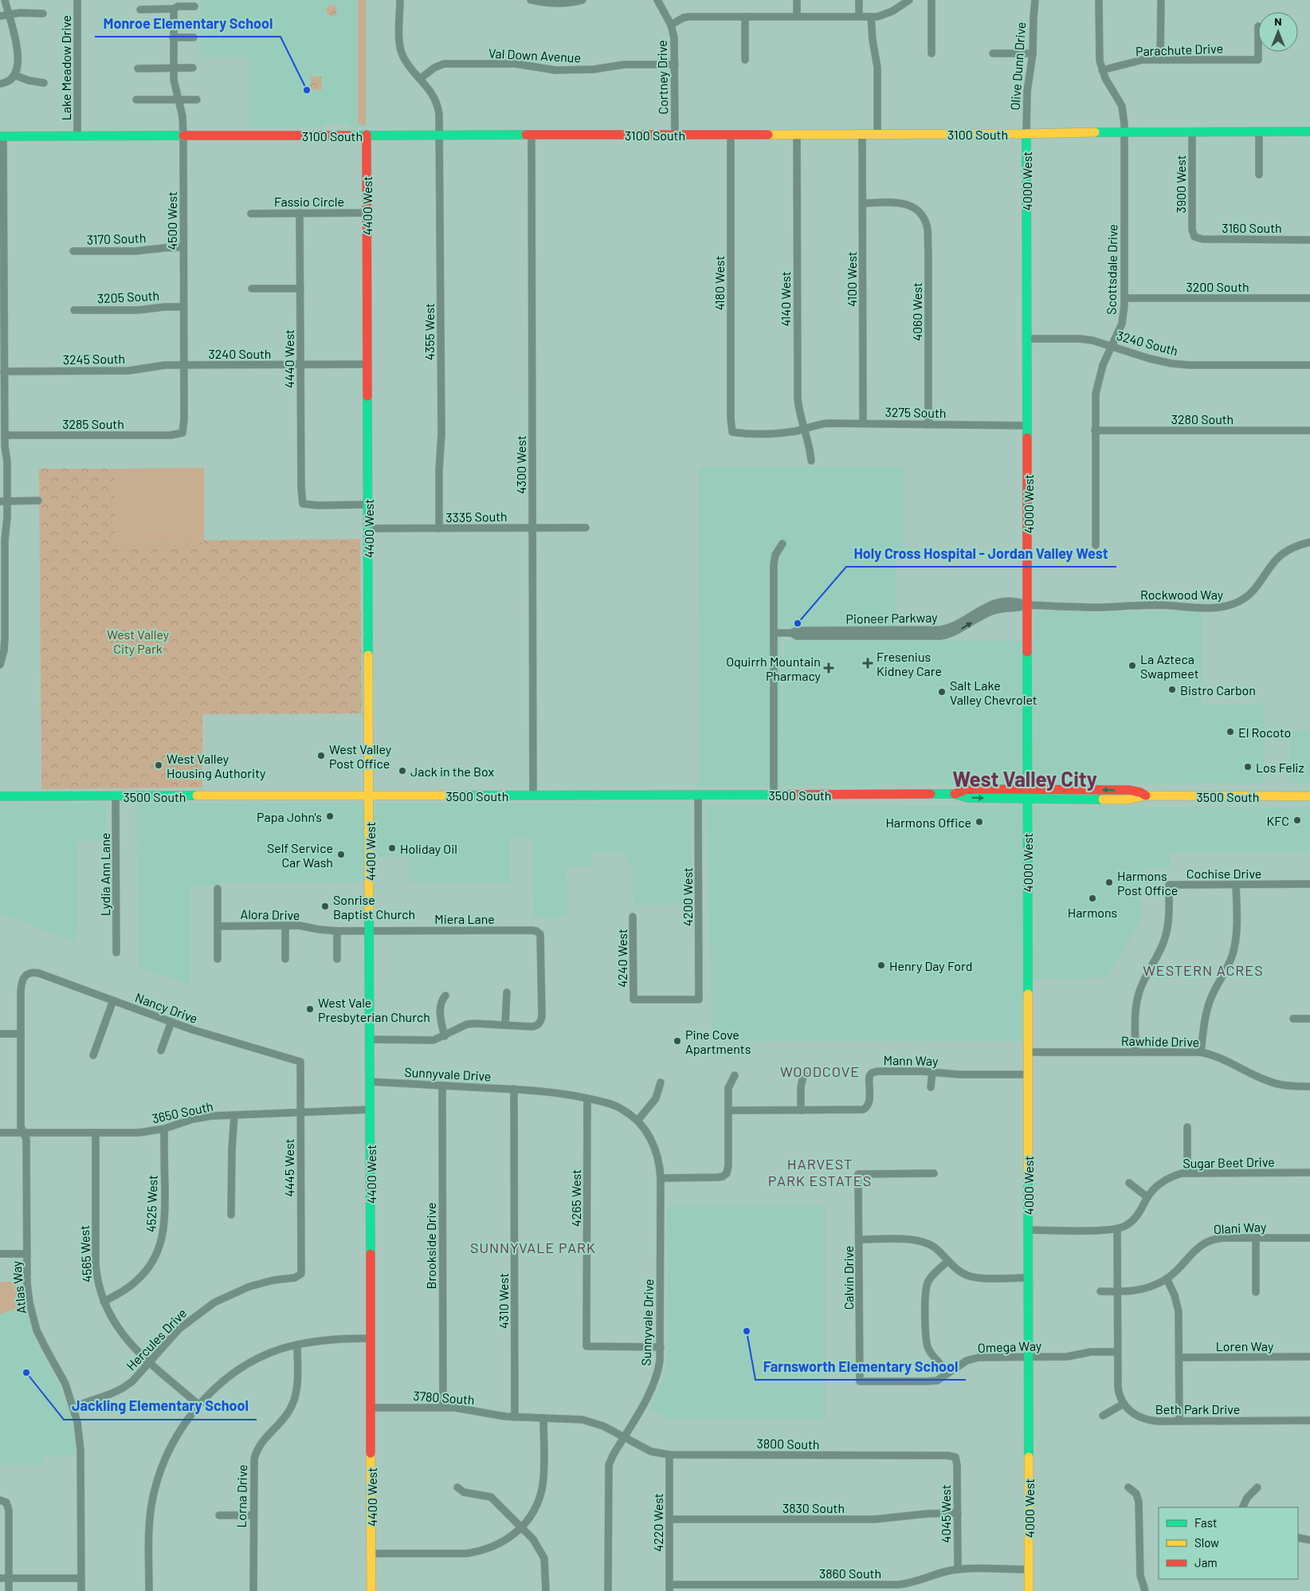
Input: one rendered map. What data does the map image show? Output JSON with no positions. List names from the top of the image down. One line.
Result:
{"streets":{"street":["Parachute Drive","Val Down Avenue","Olive Dunn Drive","Lake Meadow Drive","Cortney Drive","3100 South","4000 West","3900 West","Fassio Circle","4400 West","4500 West","3160 South","3170 South","Scottsdale Drive","4100 West","4180 West","3200 South","3205 South","4140 West","4060 West","4355 West","3240 South","3245 South","4440 West","3275 South","3280 South","3285 South","4300 West","3335 South","Rockwood Way","Pioneer Parkway","3500 South","Cochise Drive","Lydia Ann Lane","4200 West","Alora Drive","Miera Lane","4240 West","Nancy Drive","Rawhide Drive","Mann Way","Sunnyvale Drive","3650 South","Sugar Beet Drive","4445 West","4265 West","4525 West","Olani Way","Brookside Drive","4565 West","Calvin Drive","Atlas Way","4310 West","Hercules Drive","Loren Way","Omega Way","3780 South","Beth Park Drive","3800 South","Lorna Drive","3830 South","4045 West","4220 West","3860 South"]},"crossings":[["Parachute Drive","Scottsdale Drive"],["Val Down Avenue","Cortney Drive"],["Val Down Avenue","4355 West"],["Olive Dunn Drive","3100 South"],["Olive Dunn Drive","4000 West"],["Lake Meadow Drive","3100 South"],["Cortney Drive","3100 South"],["3100 South","4000 West"],["3100 South","3900 West"],["3100 South","4400 West"],["3100 South","4500 West"],["3100 South","Scottsdale Drive"],["3100 South","4100 West"],["3100 South","4180 West"],["3100 South","4140 West"],["3100 South","4355 West"],["3100 South","4300 West"],["4000 West","3240 South"],["4000 West","3275 South"],["4000 West","Rockwood Way"],["4000 West","Pioneer Parkway"],["4000 West","3500 South"],["4000 West","Rawhide Drive"],["4000 West","Mann Way"],["4000 West","Sugar Beet Drive"],["4000 West","Omega Way"],["4000 West","3860 South"],["3900 West","3160 South"],["Fassio Circle","4400 West"],["Fassio Circle","4440 West"],["4400 West","3240 South"],["4400 West","4440 West"],["4400 West","3335 South"],["4400 West","3500 South"],["4400 West","Alora Drive"],["4400 West","Miera Lane"],["4400 West","Sunnyvale Drive"],["4400 West","3650 South"],["4400 West","3780 South"],["4500 West","3170 South"],["4500 West","3205 South"],["4500 West","3240 South"],["4500 West","3245 South"],["4500 West","3285 South"],["Scottsdale Drive","3200 South"],["Scottsdale Drive","3240 South"],["Scottsdale Drive","3280 South"],["4100 West","4060 West"],["4100 West","3275 South"],["4180 West","4140 West"],["4180 West","3275 South"],["4140 West","3275 South"],["4060 West","3275 South"],["4355 West","3335 South"],["3240 South","3245 South"],["3240 South","4440 West"],["4300 West","3335 South"],["4300 West","3500 South"],["Rockwood Way","Pioneer Parkway"],["3500 South","Lydia Ann Lane"],["3500 South","4200 West"],["Cochise Drive","Rawhide Drive"],["4200 West","4240 West"],["Alora Drive","Miera Lane"],["Nancy Drive","4445 West"],["Nancy Drive","Atlas Way"],["Sunnyvale Drive","4265 West"],["Sunnyvale Drive","Brookside Drive"],["Sunnyvale Drive","4310 West"],["Sunnyvale Drive","3800 South"],["3650 South","4445 West"],["3650 South","4525 West"],["3650 South","4565 West"],["3650 South","Atlas Way"],["4445 West","Hercules Drive"],["4525 West","4565 West"],["Brookside Drive","3780 South"],["4565 West","Hercules Drive"],["Calvin Drive","Omega Way"],["Atlas Way","Hercules Drive"],["4310 West","3780 South"],["3780 South","3800 South"],["3800 South","4045 West"],["3800 South","4220 West"],["3830 South","4045 West"],["3830 South","4220 West"],["4045 West","3860 South"],["4220 West","3860 South"]],"districts":["West Valley City","WESTERN ACRES","WOODCOVE","HARVEST PARK ESTATES","SUNNYVALE PARK"],"parks":["West Valley City Park"],"places":{"other":["Monroe Elementary School","Holy Cross Hospital - Jordan Valley West","La Azteca Swapmeet","Bistro Carbon","Salt Lake Valley Chevrolet","El Rocoto","West Valley Post Office","West Valley Housing Authority","Los Feliz","Jack in the Box","Papa John's","KFC","Harmons Office","Holiday Oil","Self Service Car Wash","Harmons Post Office","Harmons","Sonrise Baptist Church","Henry Day Ford","West Vale Presbyterian Church","Pine Cove Apartments","Farnsworth Elementary School","Jackling Elementary School"],"health":["Fresenius Kidney Care","Oquirrh Mountain Pharmacy"]},"legend":["Fast","Slow","Jam"],"north":"top"}
